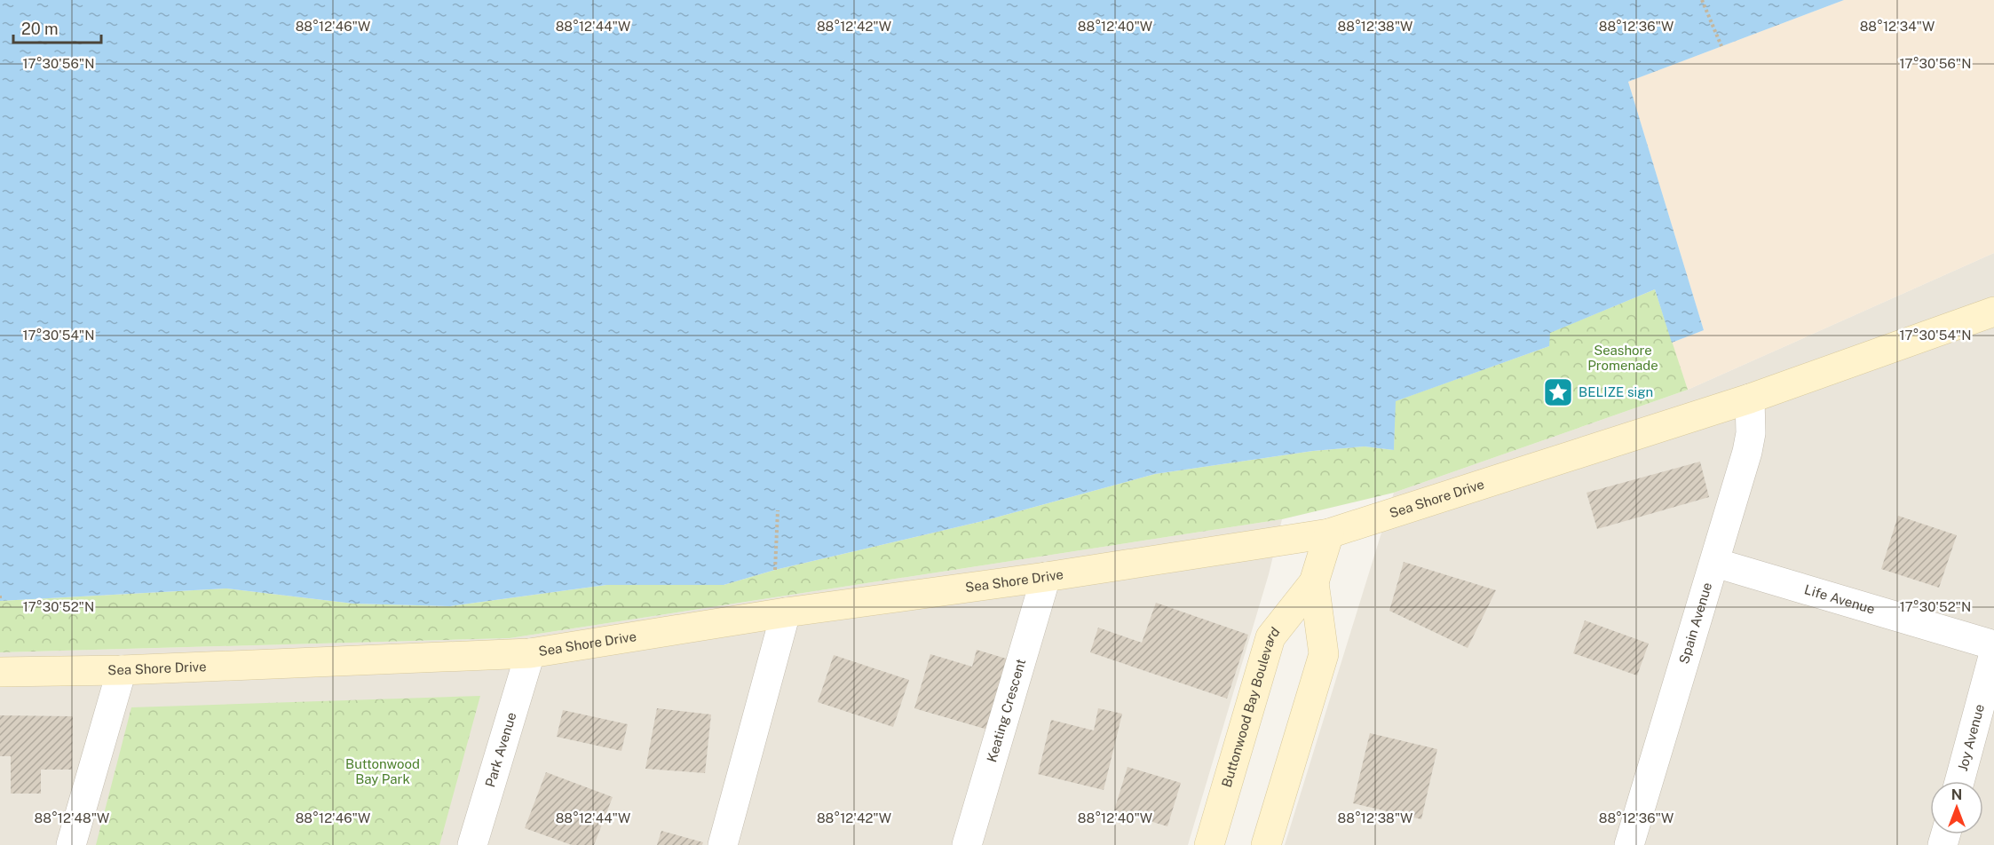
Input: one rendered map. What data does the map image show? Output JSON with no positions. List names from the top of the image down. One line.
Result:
{"streets":{"street":["Sea Shore Drive","Life Avenue","Spain Avenue","Buttonwood Bay Boulevard","Keating Crescent","Joy Avenue","Park Avenue"]},"crossings":[["Sea Shore Drive","Spain Avenue"],["Sea Shore Drive","Buttonwood Bay Boulevard"],["Sea Shore Drive","Keating Crescent"],["Sea Shore Drive","Park Avenue"],["Life Avenue","Spain Avenue"]],"parks":["Seashore Promenade","Buttonwood Bay Park"],"places":{"place":["BELIZE sign"]},"scale_bar":"20 m","north":"top","coordinates":["88°12'46\"W","88°12'44\"W","88°12'42\"W","88°12'40\"W","88°12'38\"W","88°12'36\"W","88°12'34\"W","17°30'56\"N","17°30'54\"N","17°30'52\"N","88°12'48\"W"]}
